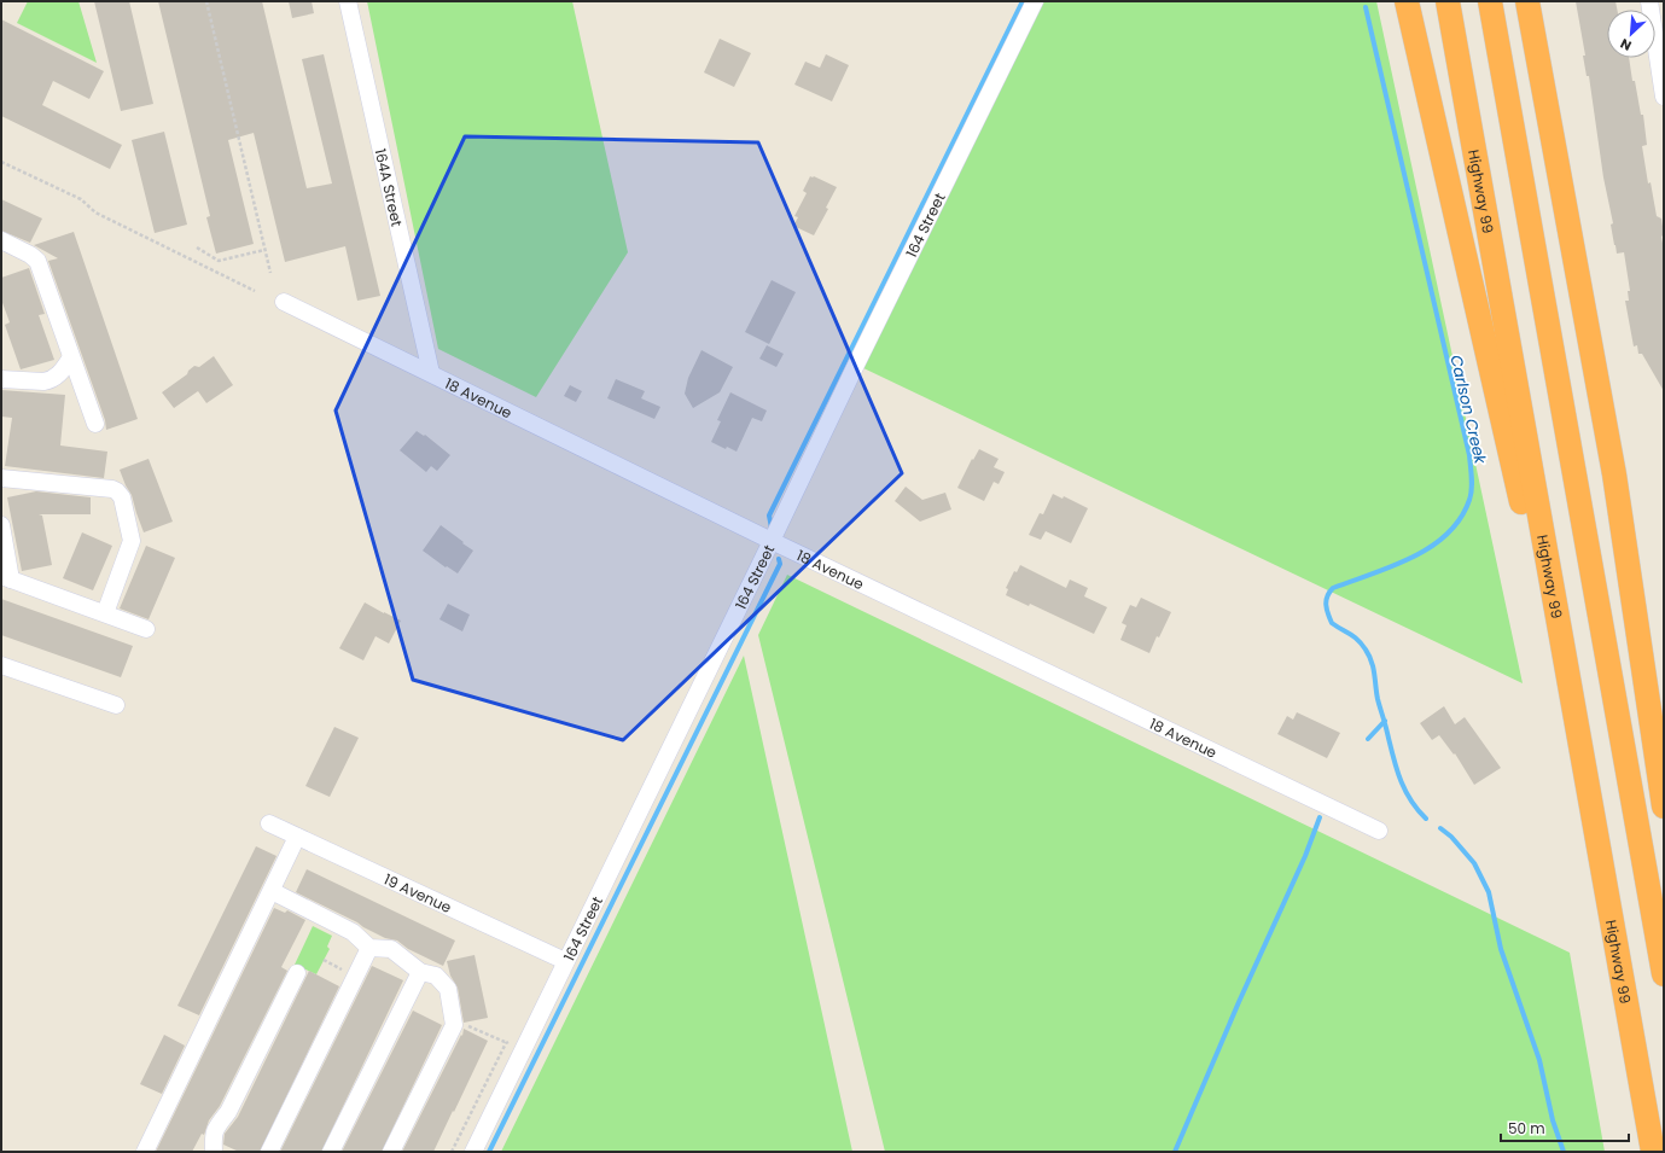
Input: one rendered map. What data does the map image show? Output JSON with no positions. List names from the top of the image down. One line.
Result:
{"streets":{"highway":["Highway 99"],"street":["164A Street","164 Street","18 Avenue","19 Avenue"]},"crossings":[["164A Street","18 Avenue"],["164 Street","18 Avenue"],["164 Street","19 Avenue"]],"water":["Carlson Creek"],"scale_bar":"50 m","north":"bottom left"}
